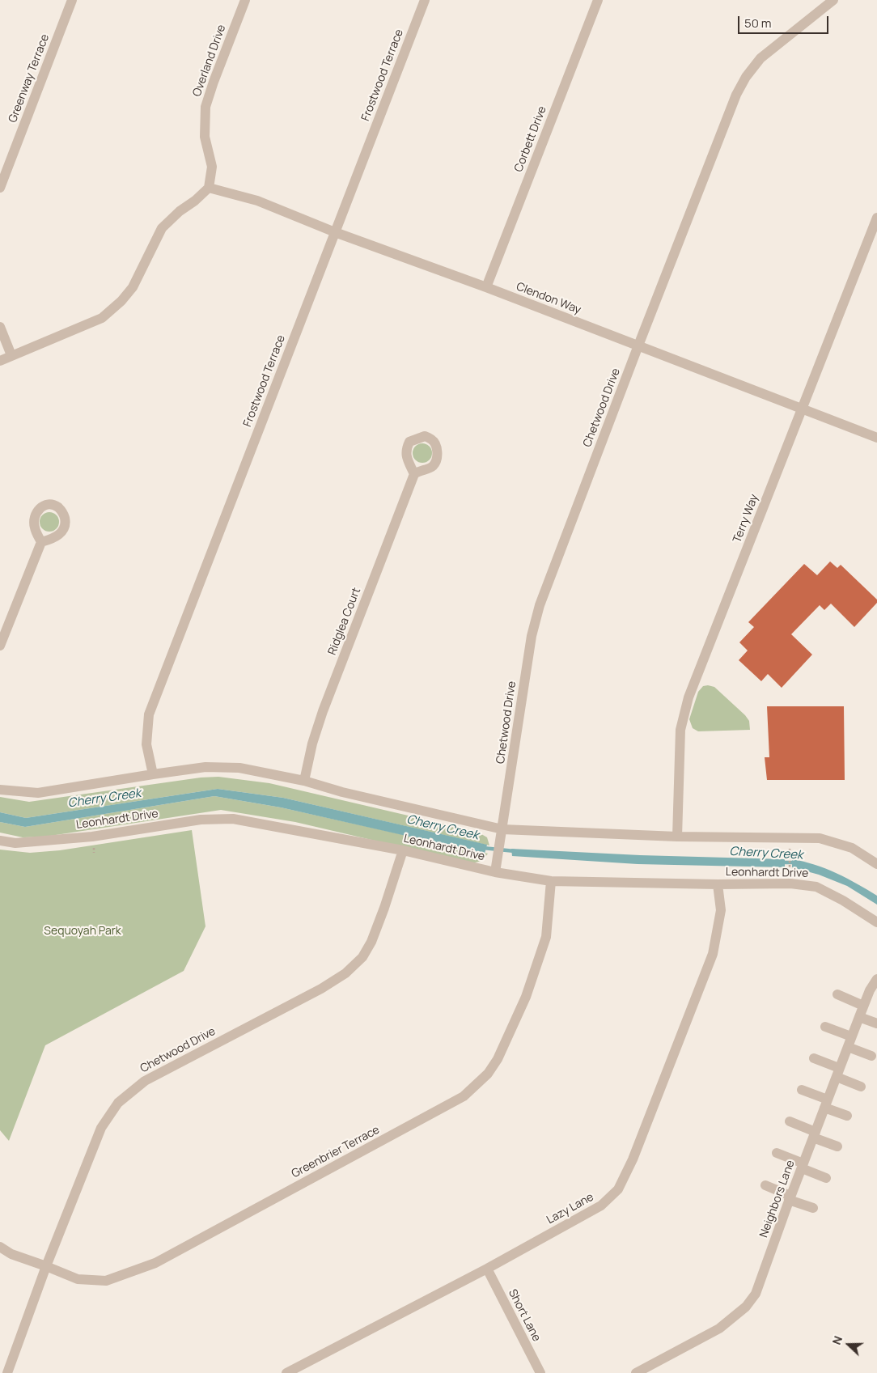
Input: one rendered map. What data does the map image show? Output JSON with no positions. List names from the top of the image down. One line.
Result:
{"streets":{"street":["Overland Drive","Frostwood Terrace","Greenway Terrace","Corbett Drive","Clendon Way","Chetwood Drive","Terry Way","Ridglea Court","Leonhardt Drive","Greenbrier Terrace","Neighbors Lane","Lazy Lane","Short Lane"]},"crossings":[["Overland Drive","Clendon Way"],["Frostwood Terrace","Clendon Way"],["Corbett Drive","Clendon Way"],["Clendon Way","Chetwood Drive"],["Clendon Way","Terry Way"],["Chetwood Drive","Leonhardt Drive"],["Chetwood Drive","Greenbrier Terrace"],["Leonhardt Drive","Greenbrier Terrace"],["Leonhardt Drive","Lazy Lane"],["Lazy Lane","Short Lane"]],"water":["Cherry Creek"],"parks":["Sequoyah Park"],"scale_bar":"50 m","north":"left"}
